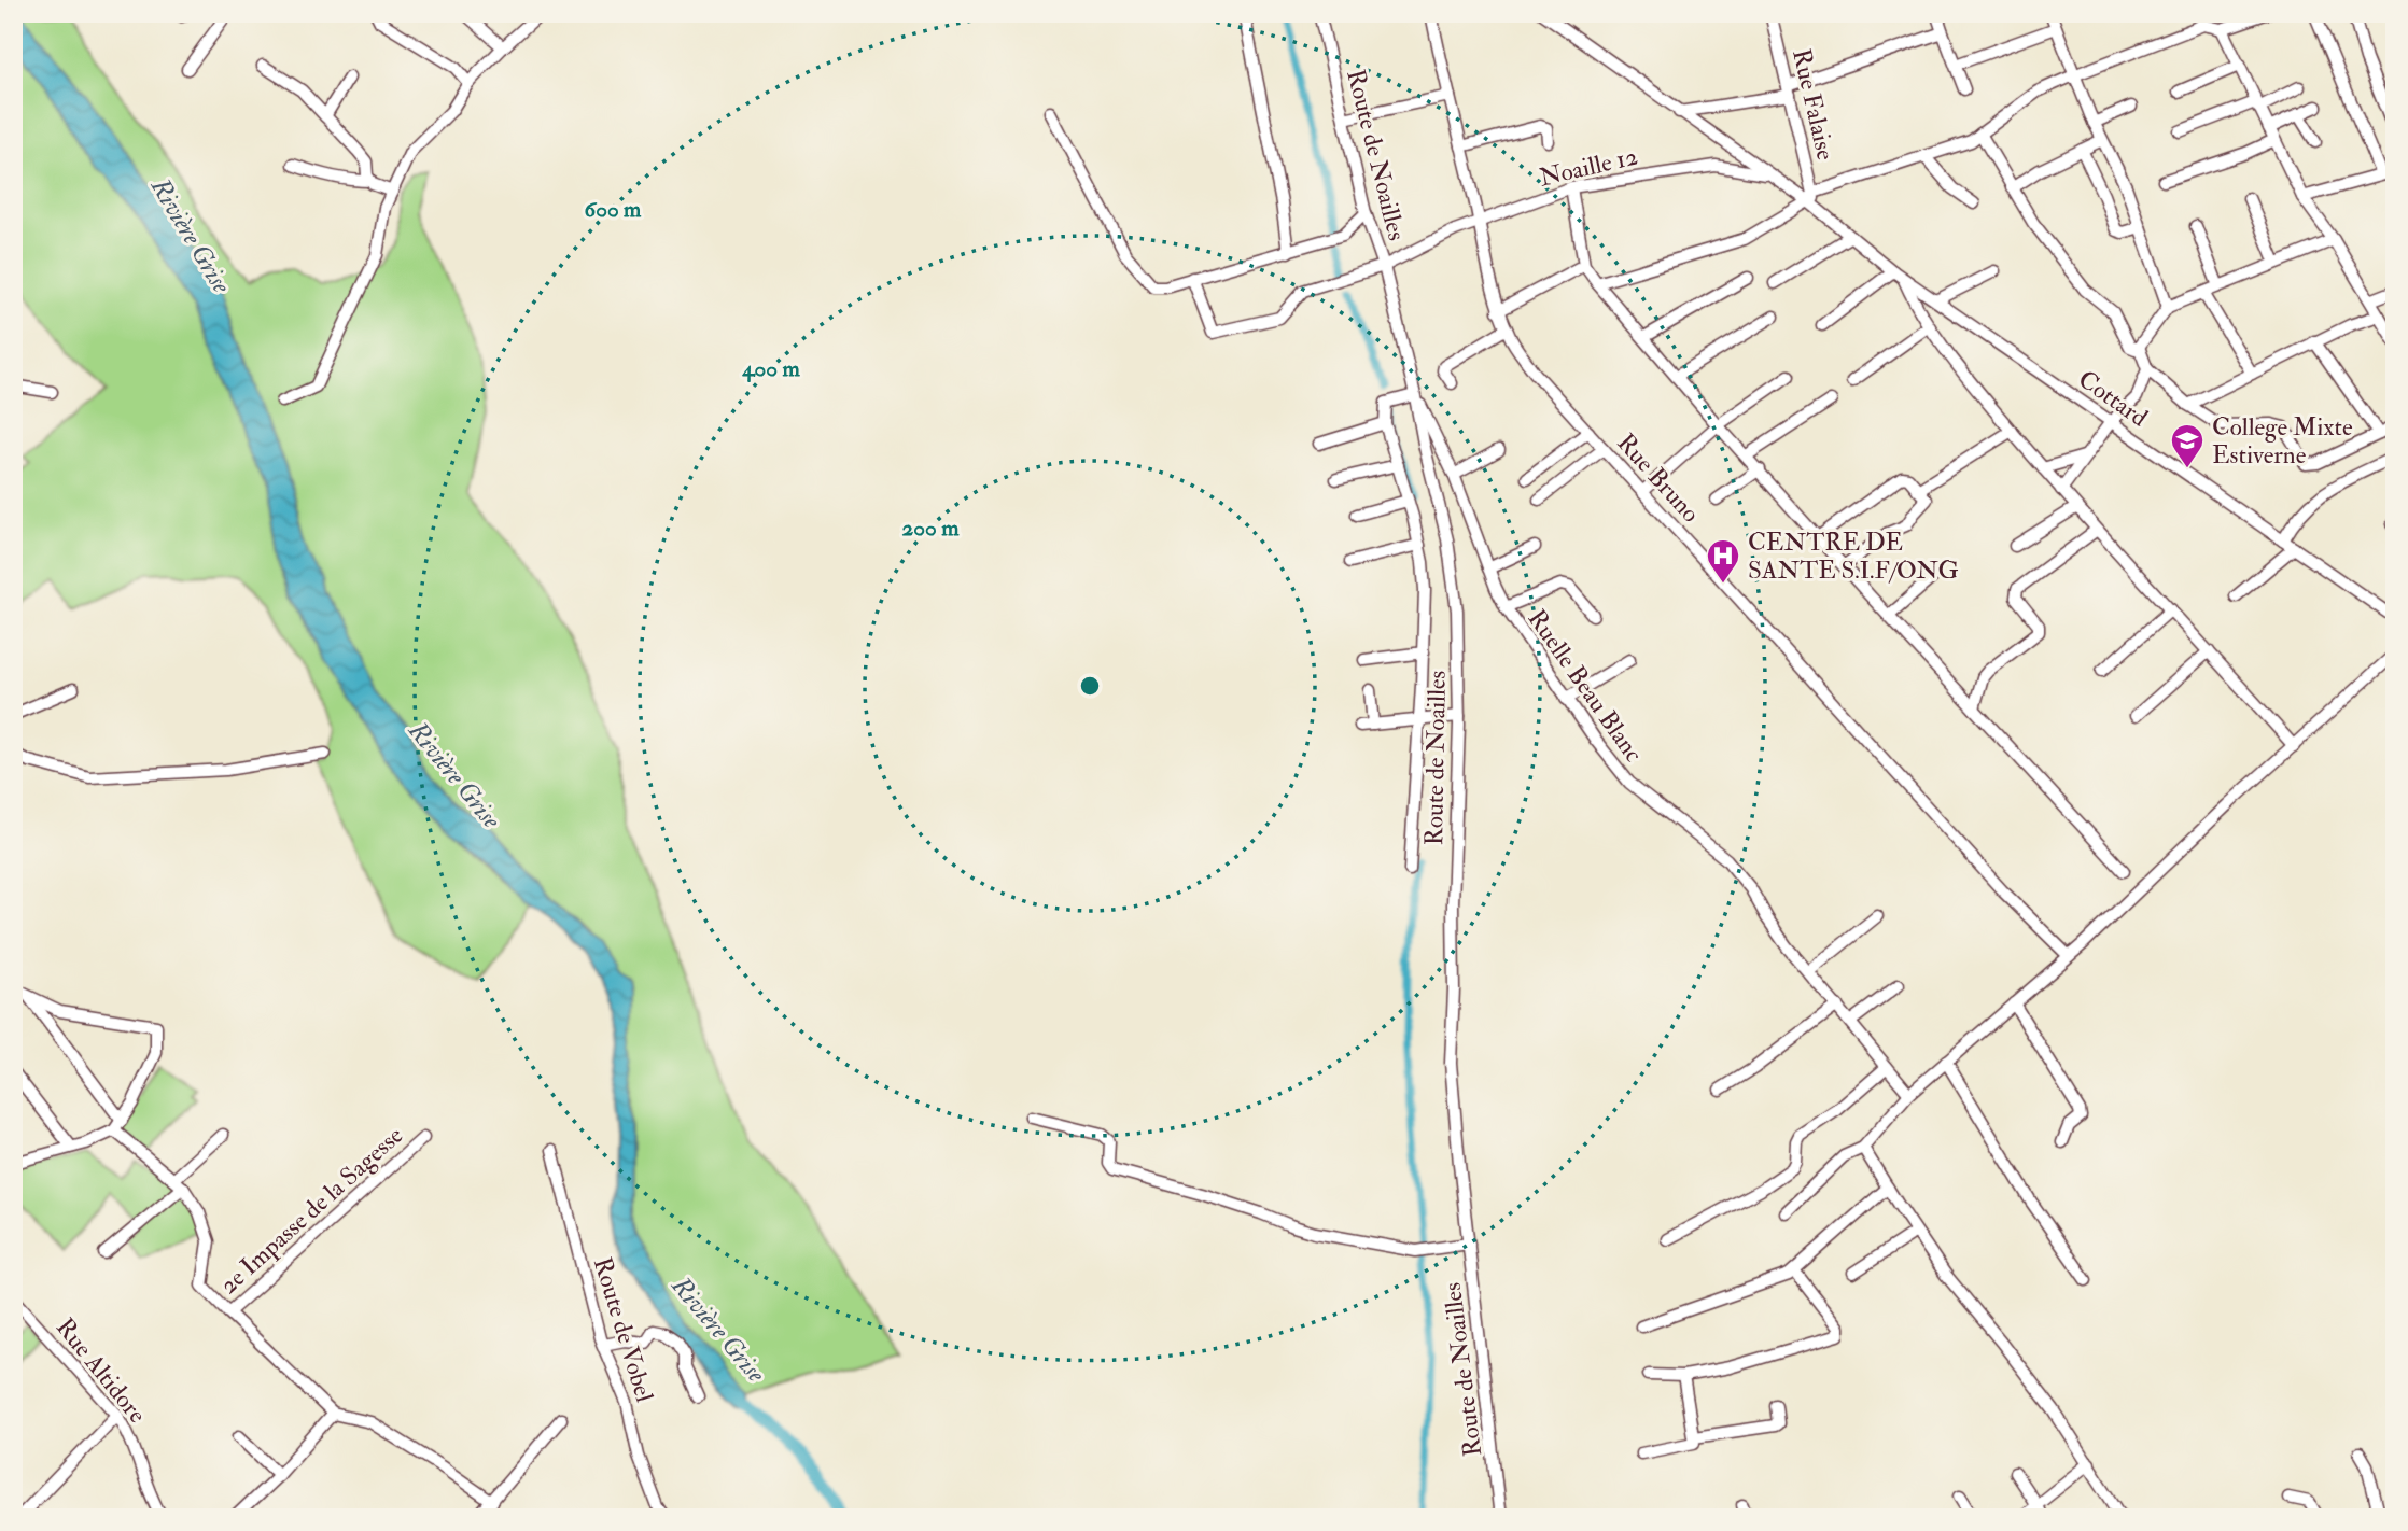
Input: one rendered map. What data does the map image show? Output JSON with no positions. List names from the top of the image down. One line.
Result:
{"streets":{"street":["Rue Falaise","Route de Noailles","Noaille 12","Cottard","Rue Bruno","Ruelle Beau Blanc","2e Impasse de la Sagesse","Route de Vobel","Rue Altidore"]},"crossings":[["Rue Falaise","Cottard"],["Route de Noailles","Noaille 12"],["Route de Noailles","Ruelle Beau Blanc"],["Noaille 12","Cottard"],["Noaille 12","Rue Bruno"]],"water":["Rivière Grise"],"places":{"school or university":["College Mixte Estiverne"],"hospital":["CENTRE DE SANTE S.I.F/ONG"]},"rings":["600 m","400 m","200 m"]}
